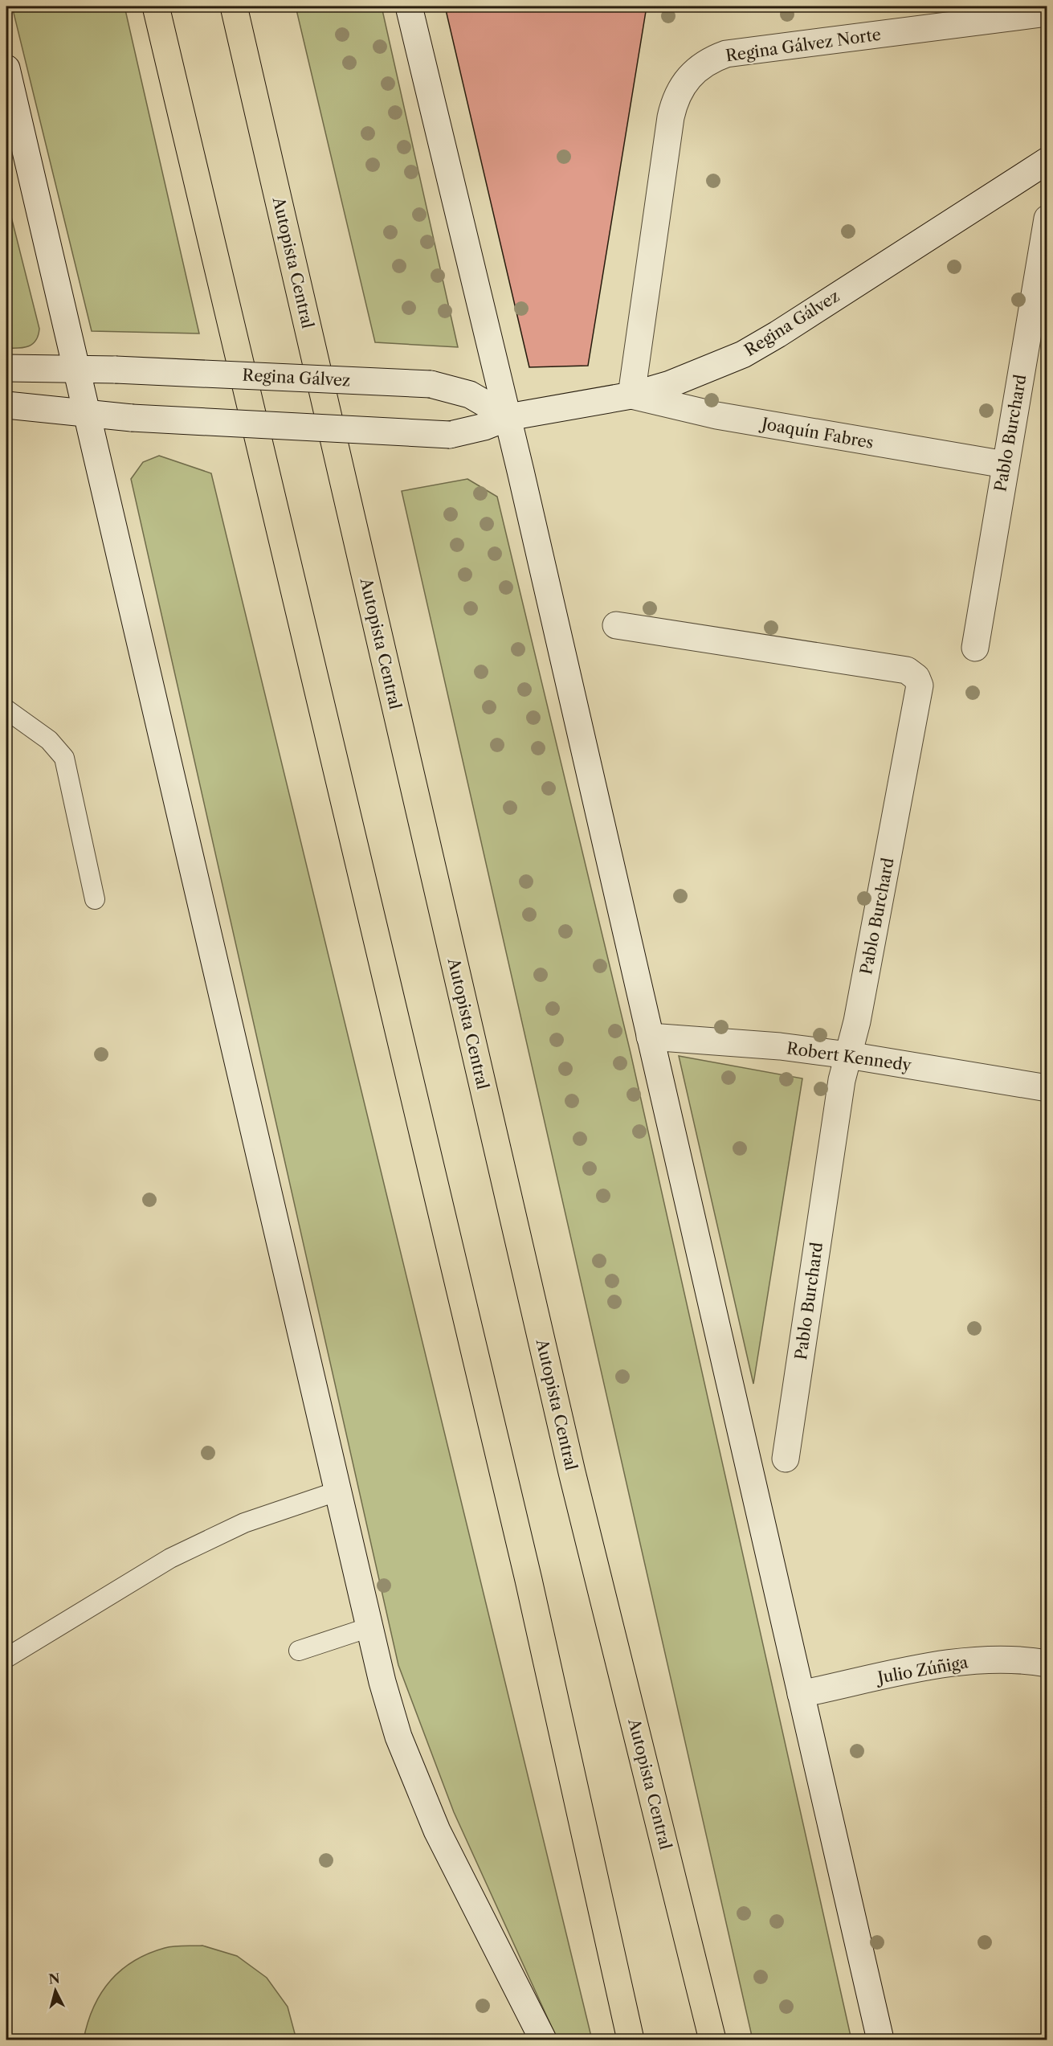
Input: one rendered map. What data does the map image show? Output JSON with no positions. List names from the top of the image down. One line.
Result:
{"streets":{"highway":["Autopista Central"],"main road":["Regina Gálvez Norte","Regina Gálvez","Joaquín Fabres","Pablo Burchard","Robert Kennedy","Julio Zúñiga"]},"crossings":[["Regina Gálvez Norte","Regina Gálvez"],["Regina Gálvez Norte","Joaquín Fabres"],["Regina Gálvez","Joaquín Fabres"],["Joaquín Fabres","Pablo Burchard"],["Pablo Burchard","Robert Kennedy"]],"north":"top"}
